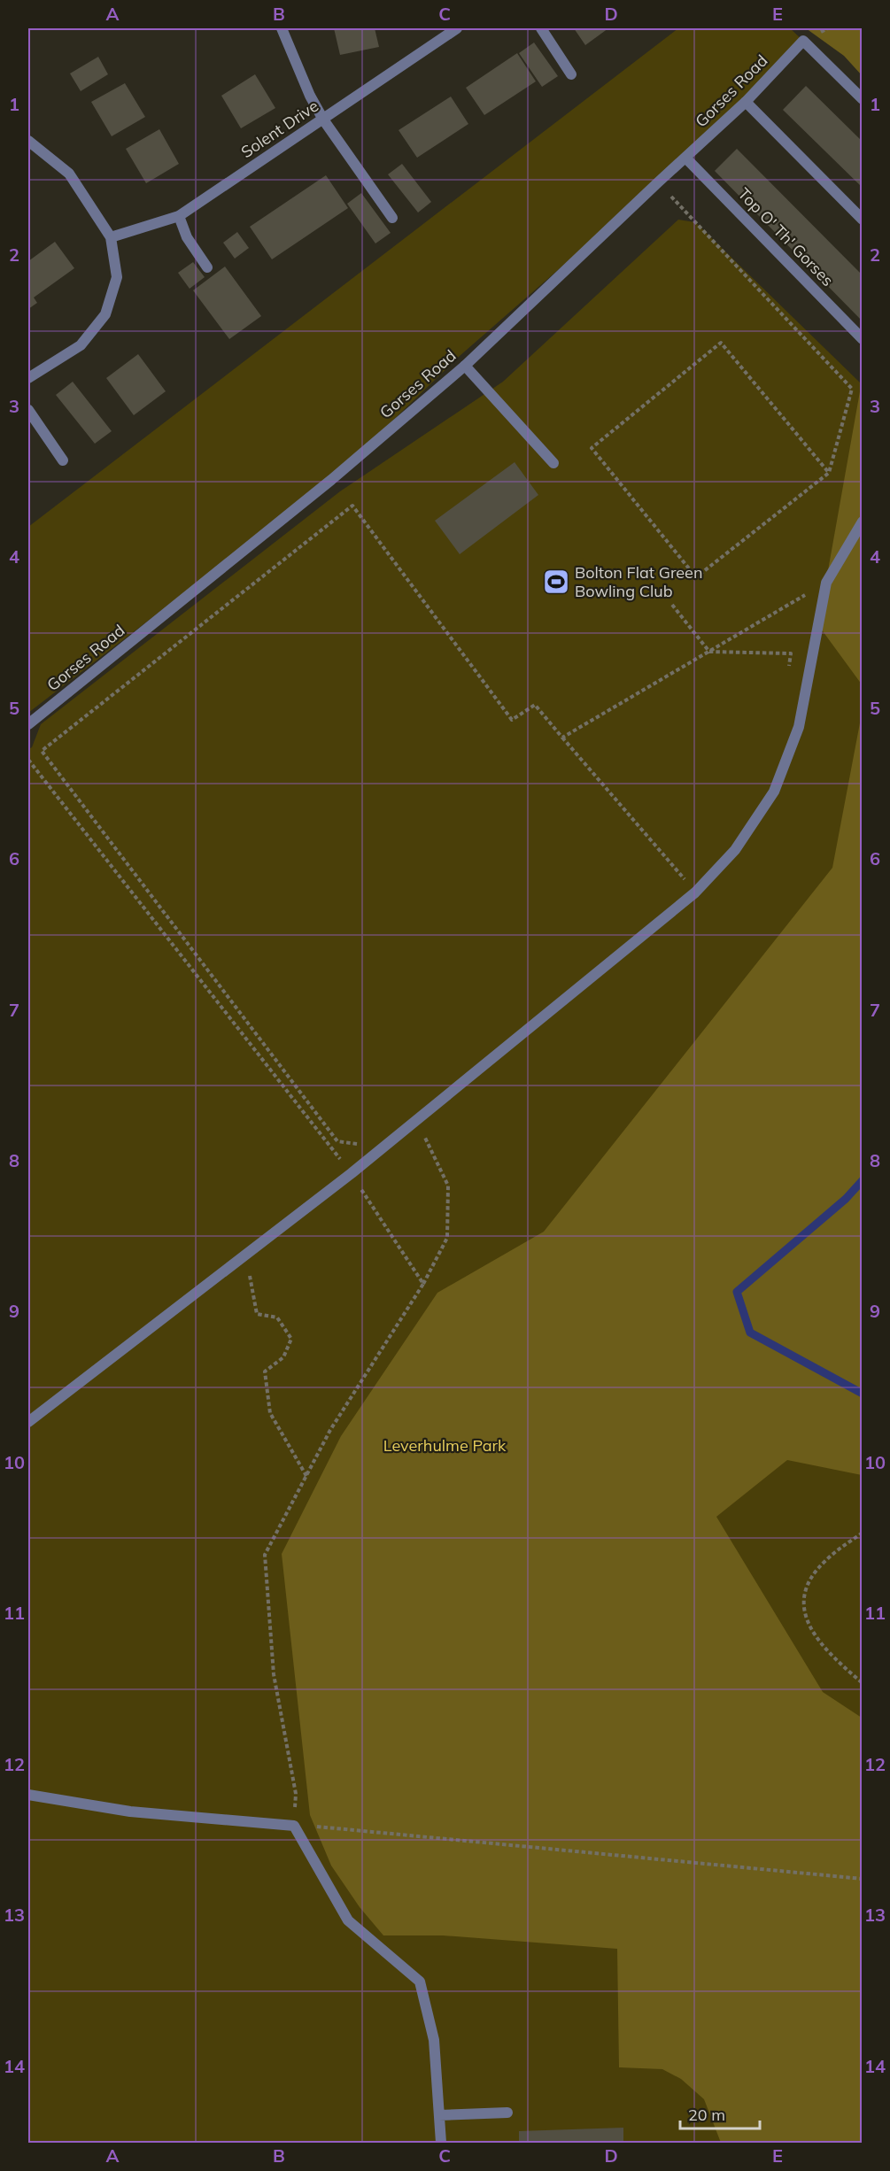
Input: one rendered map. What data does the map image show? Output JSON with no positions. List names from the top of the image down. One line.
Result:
{"streets":{"street":["Gorses Road","Solent Drive","Top O' Th' Gorses"]},"crossings":[["Gorses Road","Top O' Th' Gorses"]],"parks":["Leverhulme Park"],"places":{"sports":["Bolton Flat Green Bowling Club"]},"scale_bar":"20 m","grid":{"columns":["A","B","C","D","E"],"rows":["1","2","3","4","5","6","7","8","9","10","11","12","13","14"]}}
